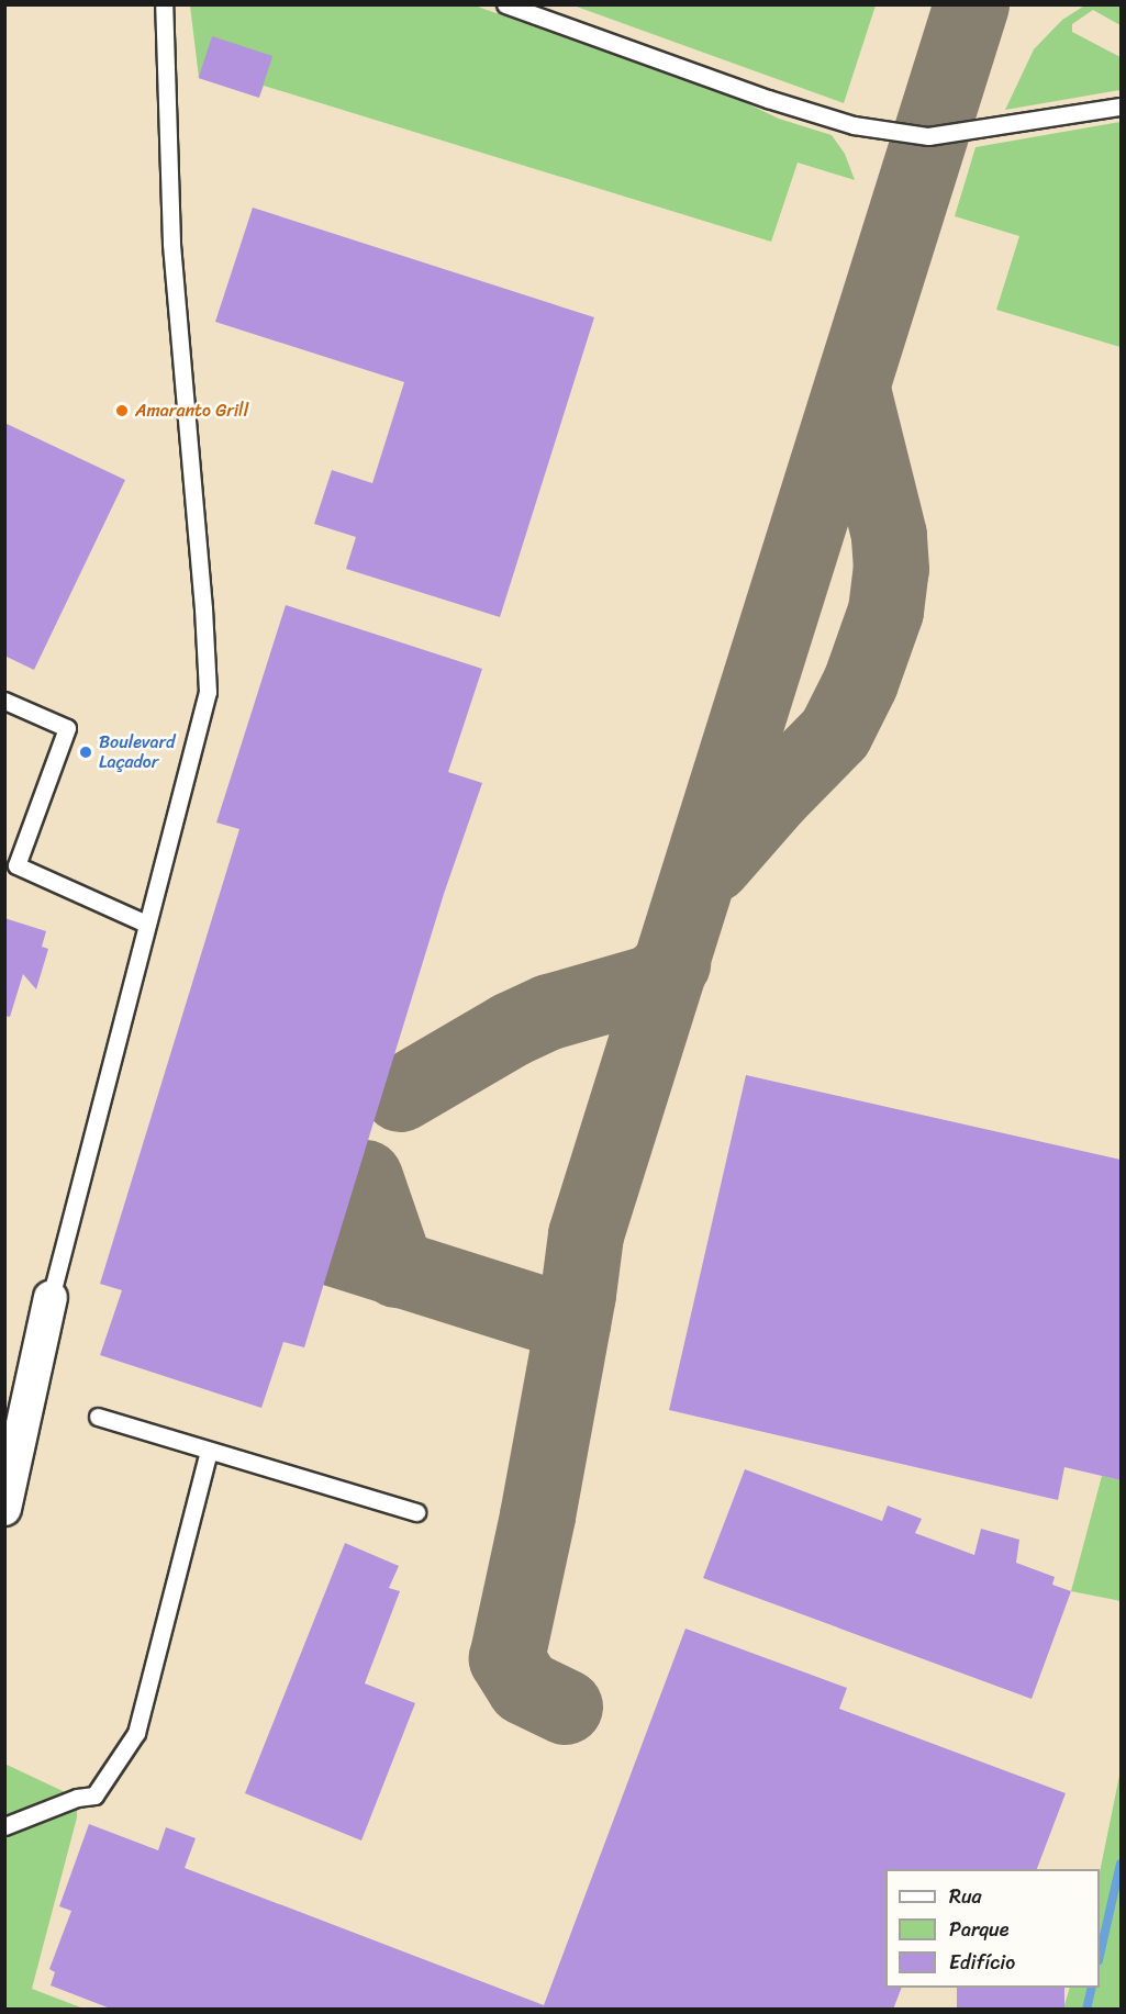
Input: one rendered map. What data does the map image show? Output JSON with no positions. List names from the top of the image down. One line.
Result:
{"places":["Amaranto Grill","Boulevard Laçador"],"legend":["Rua","Parque","Edifício"]}
